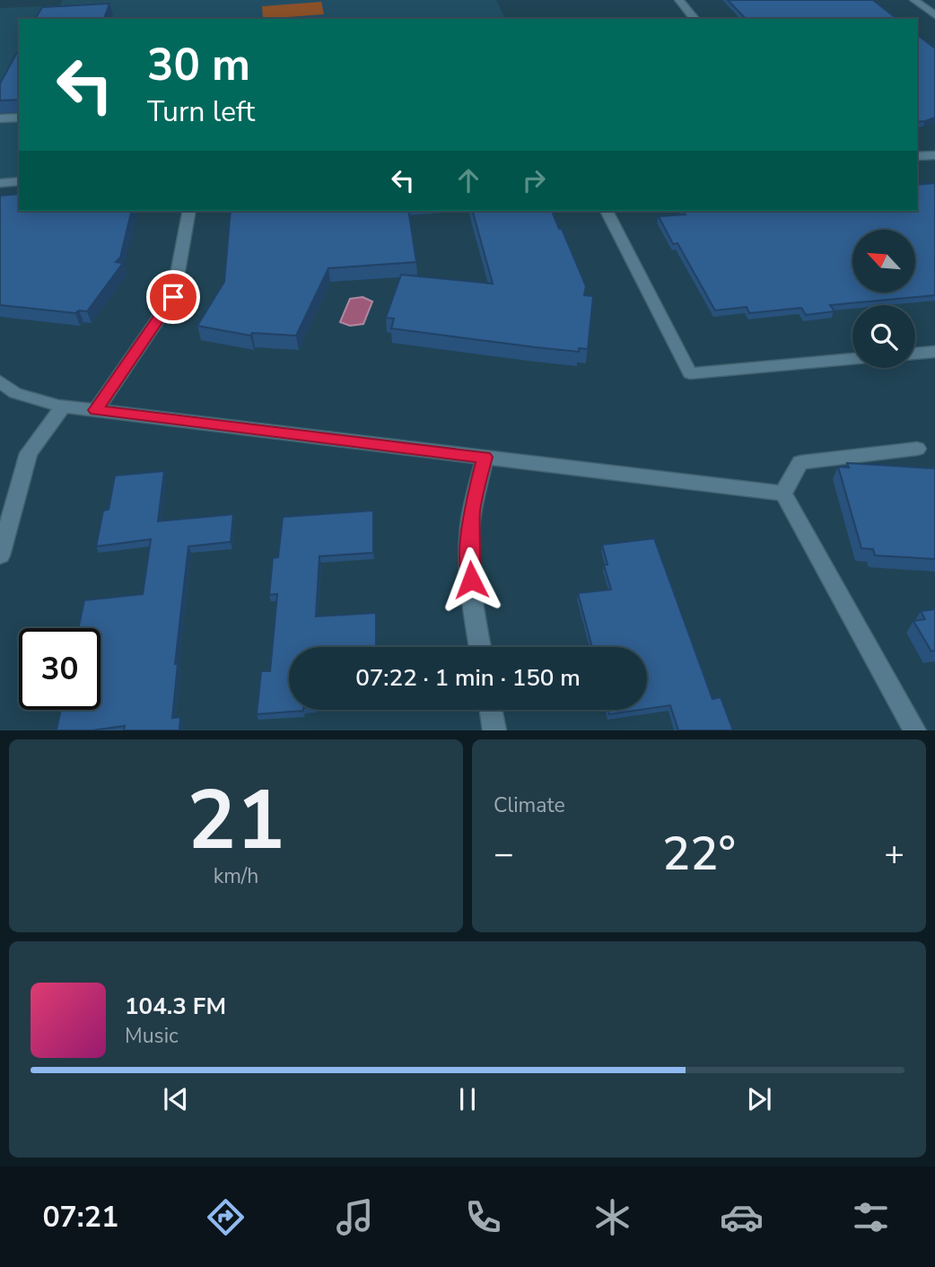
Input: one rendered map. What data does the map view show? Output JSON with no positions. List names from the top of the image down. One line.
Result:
{"north":"top left","page":{"turn":["30 m","Turn left"],"limit":"30","trip":"07:22 · 1 min · 150 m","tile":[["21","km/h"],"Climate"],"heat":["−","22°","+"],"song":["104.3 FM","Music"],"tabs":"07:21"}}
